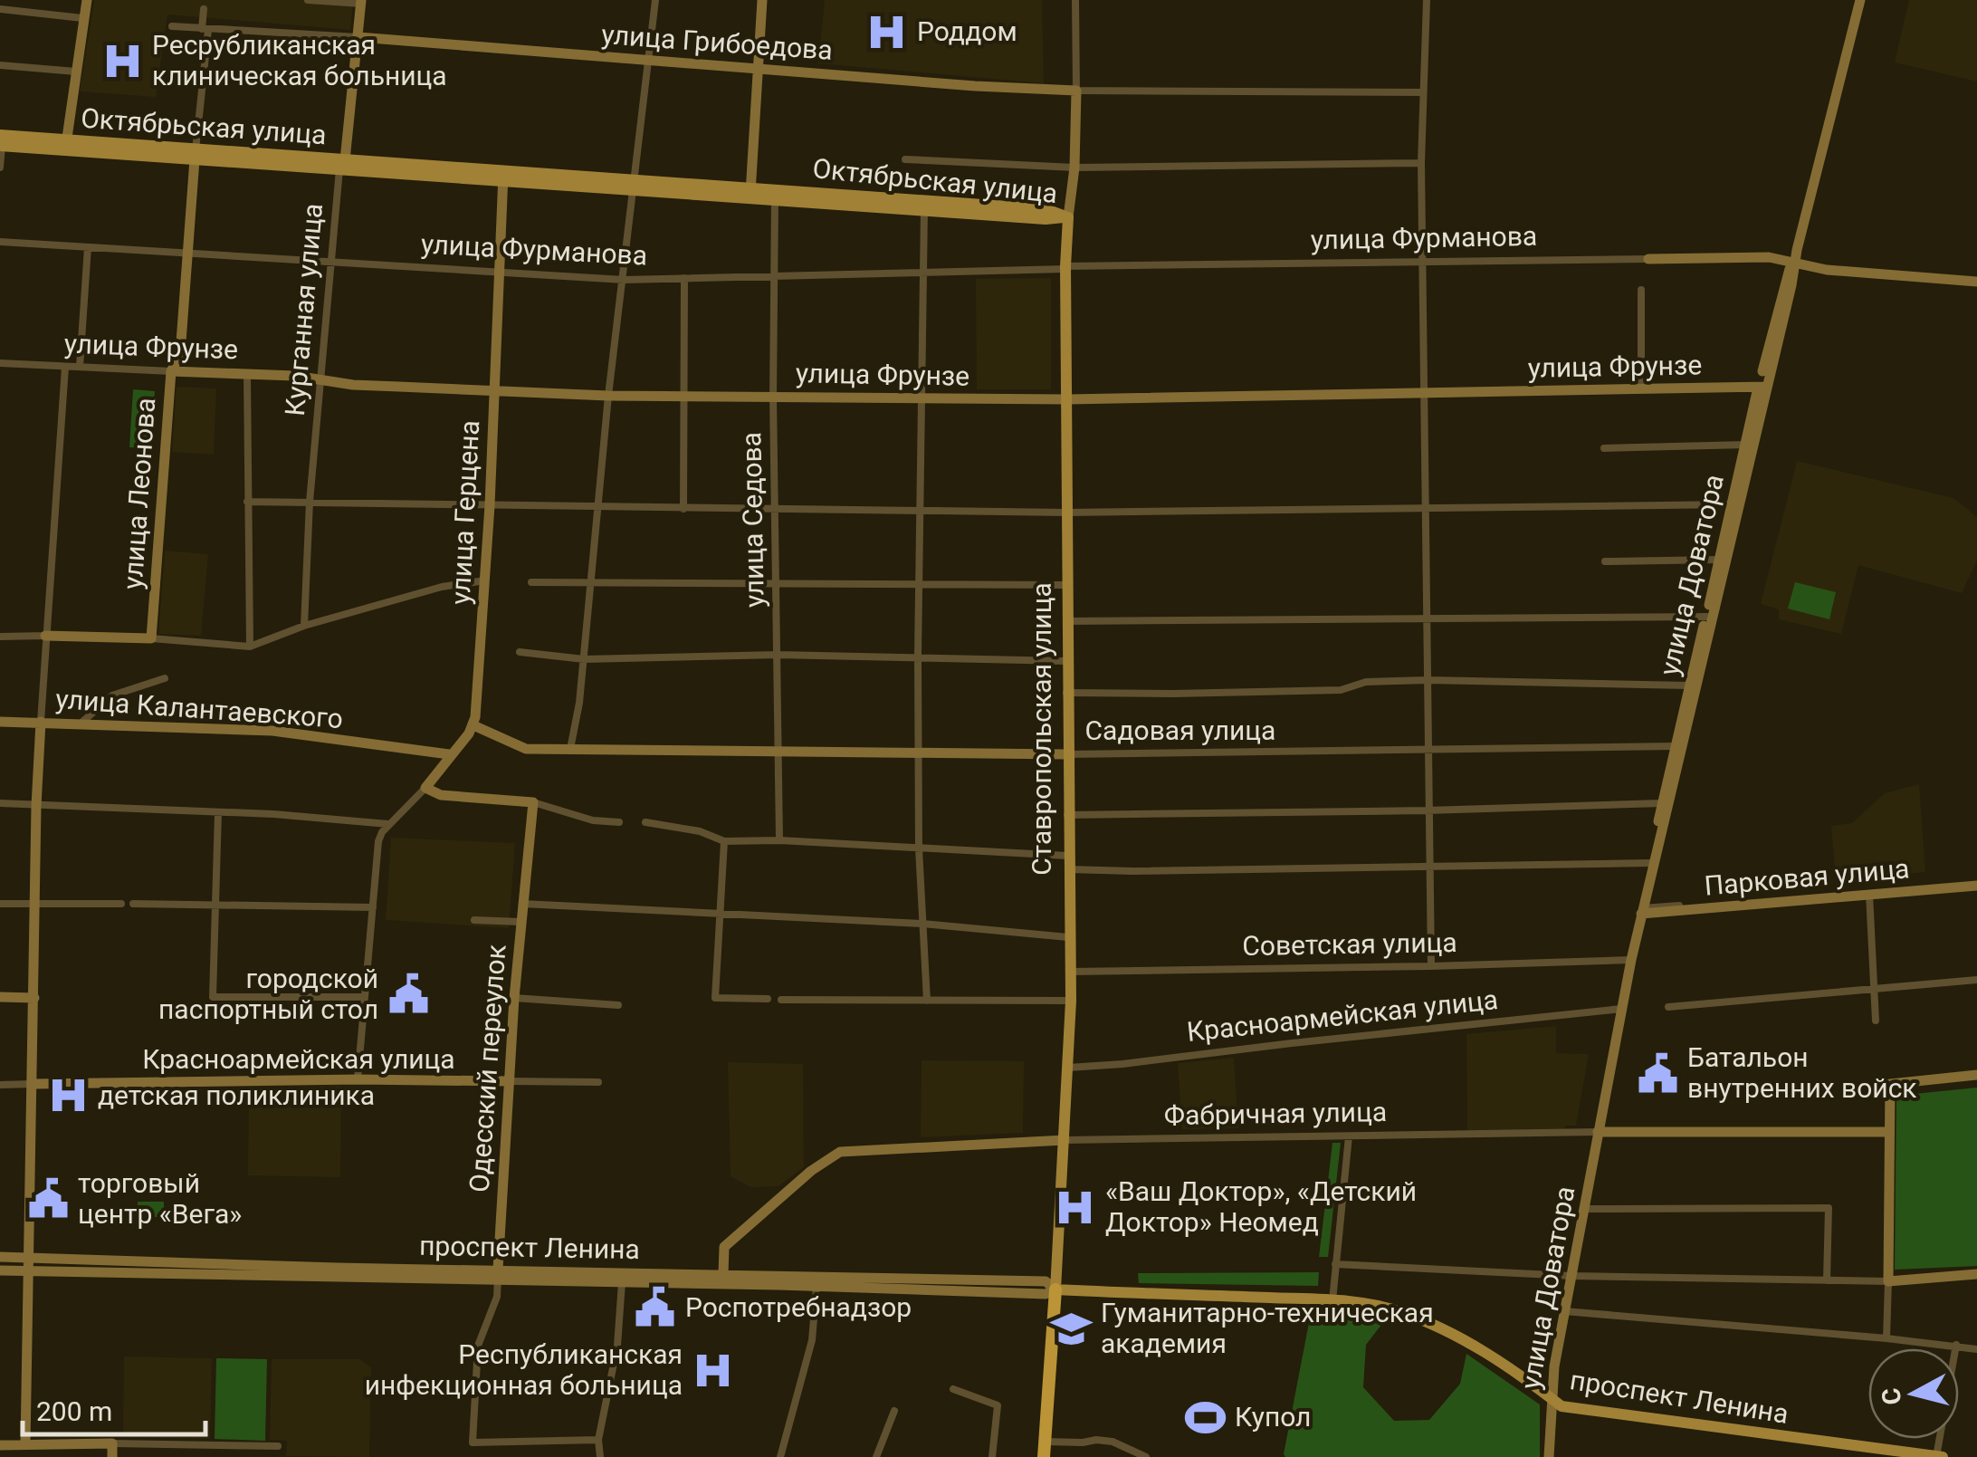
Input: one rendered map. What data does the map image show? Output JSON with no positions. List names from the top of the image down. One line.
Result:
{"streets":{"highway":["Ставропольская улица"],"main road":["Октябрьская улица","проспект Ленина"],"street":["улица Грибоедова","улица Фурманова","Курганная улица","улица Фрунзе","улица Леонова","улица Герцена","улица Седова","улица Доватора","улица Калантаевского","Садовая улица","Парковая улица","Советская улица","Красноармейская улица","Одесский переулок","Фабричная улица"]},"crossings":[["улица Грибоедова","Курганная улица"],["улица Грибоедова","улица Леонова"],["улица Грибоедова","Ставропольская улица"],["Октябрьская улица","Курганная улица"],["Октябрьская улица","улица Леонова"],["Октябрьская улица","улица Герцена"],["Октябрьская улица","улица Седова"],["Октябрьская улица","Ставропольская улица"],["улица Фурманова","Курганная улица"],["улица Фурманова","улица Леонова"],["улица Фурманова","улица Герцена"],["улица Фурманова","улица Седова"],["улица Фурманова","улица Доватора"],["улица Фурманова","Ставропольская улица"],["Курганная улица","улица Фрунзе"],["улица Фрунзе","улица Леонова"],["улица Фрунзе","улица Герцена"],["улица Фрунзе","улица Седова"],["улица Фрунзе","улица Доватора"],["улица Фрунзе","Ставропольская улица"],["улица Герцена","Садовая улица"],["улица Седова","Садовая улица"],["улица Доватора","Садовая улица"],["улица Доватора","Парковая улица"],["улица Доватора","Советская улица"],["улица Доватора","Красноармейская улица"],["улица Доватора","Фабричная улица"],["улица Доватора","проспект Ленина"],["Ставропольская улица","Садовая улица"],["Ставропольская улица","Советская улица"],["Ставропольская улица","Красноармейская улица"],["Ставропольская улица","Фабричная улица"],["Ставропольская улица","проспект Ленина"],["Красноармейская улица","Одесский переулок"],["Одесский переулок","проспект Ленина"],["Фабричная улица","проспект Ленина"]],"places":{"hospital":["Роддом","Ресрубликанская клиническая больница","детская поликлиника","«Ваш Доктор», «Детский Доктор» Неомед","Республиканская инфекционная больница"],"public building":["городской паспортный стол","Батальон внутренних войск","торговый центр «Вега»","Роспотребнадзор"],"school or university":["Гуманитарно-техническая академия"],"sports":["Купол"]},"scale_bar":"200 m","north":"left"}
